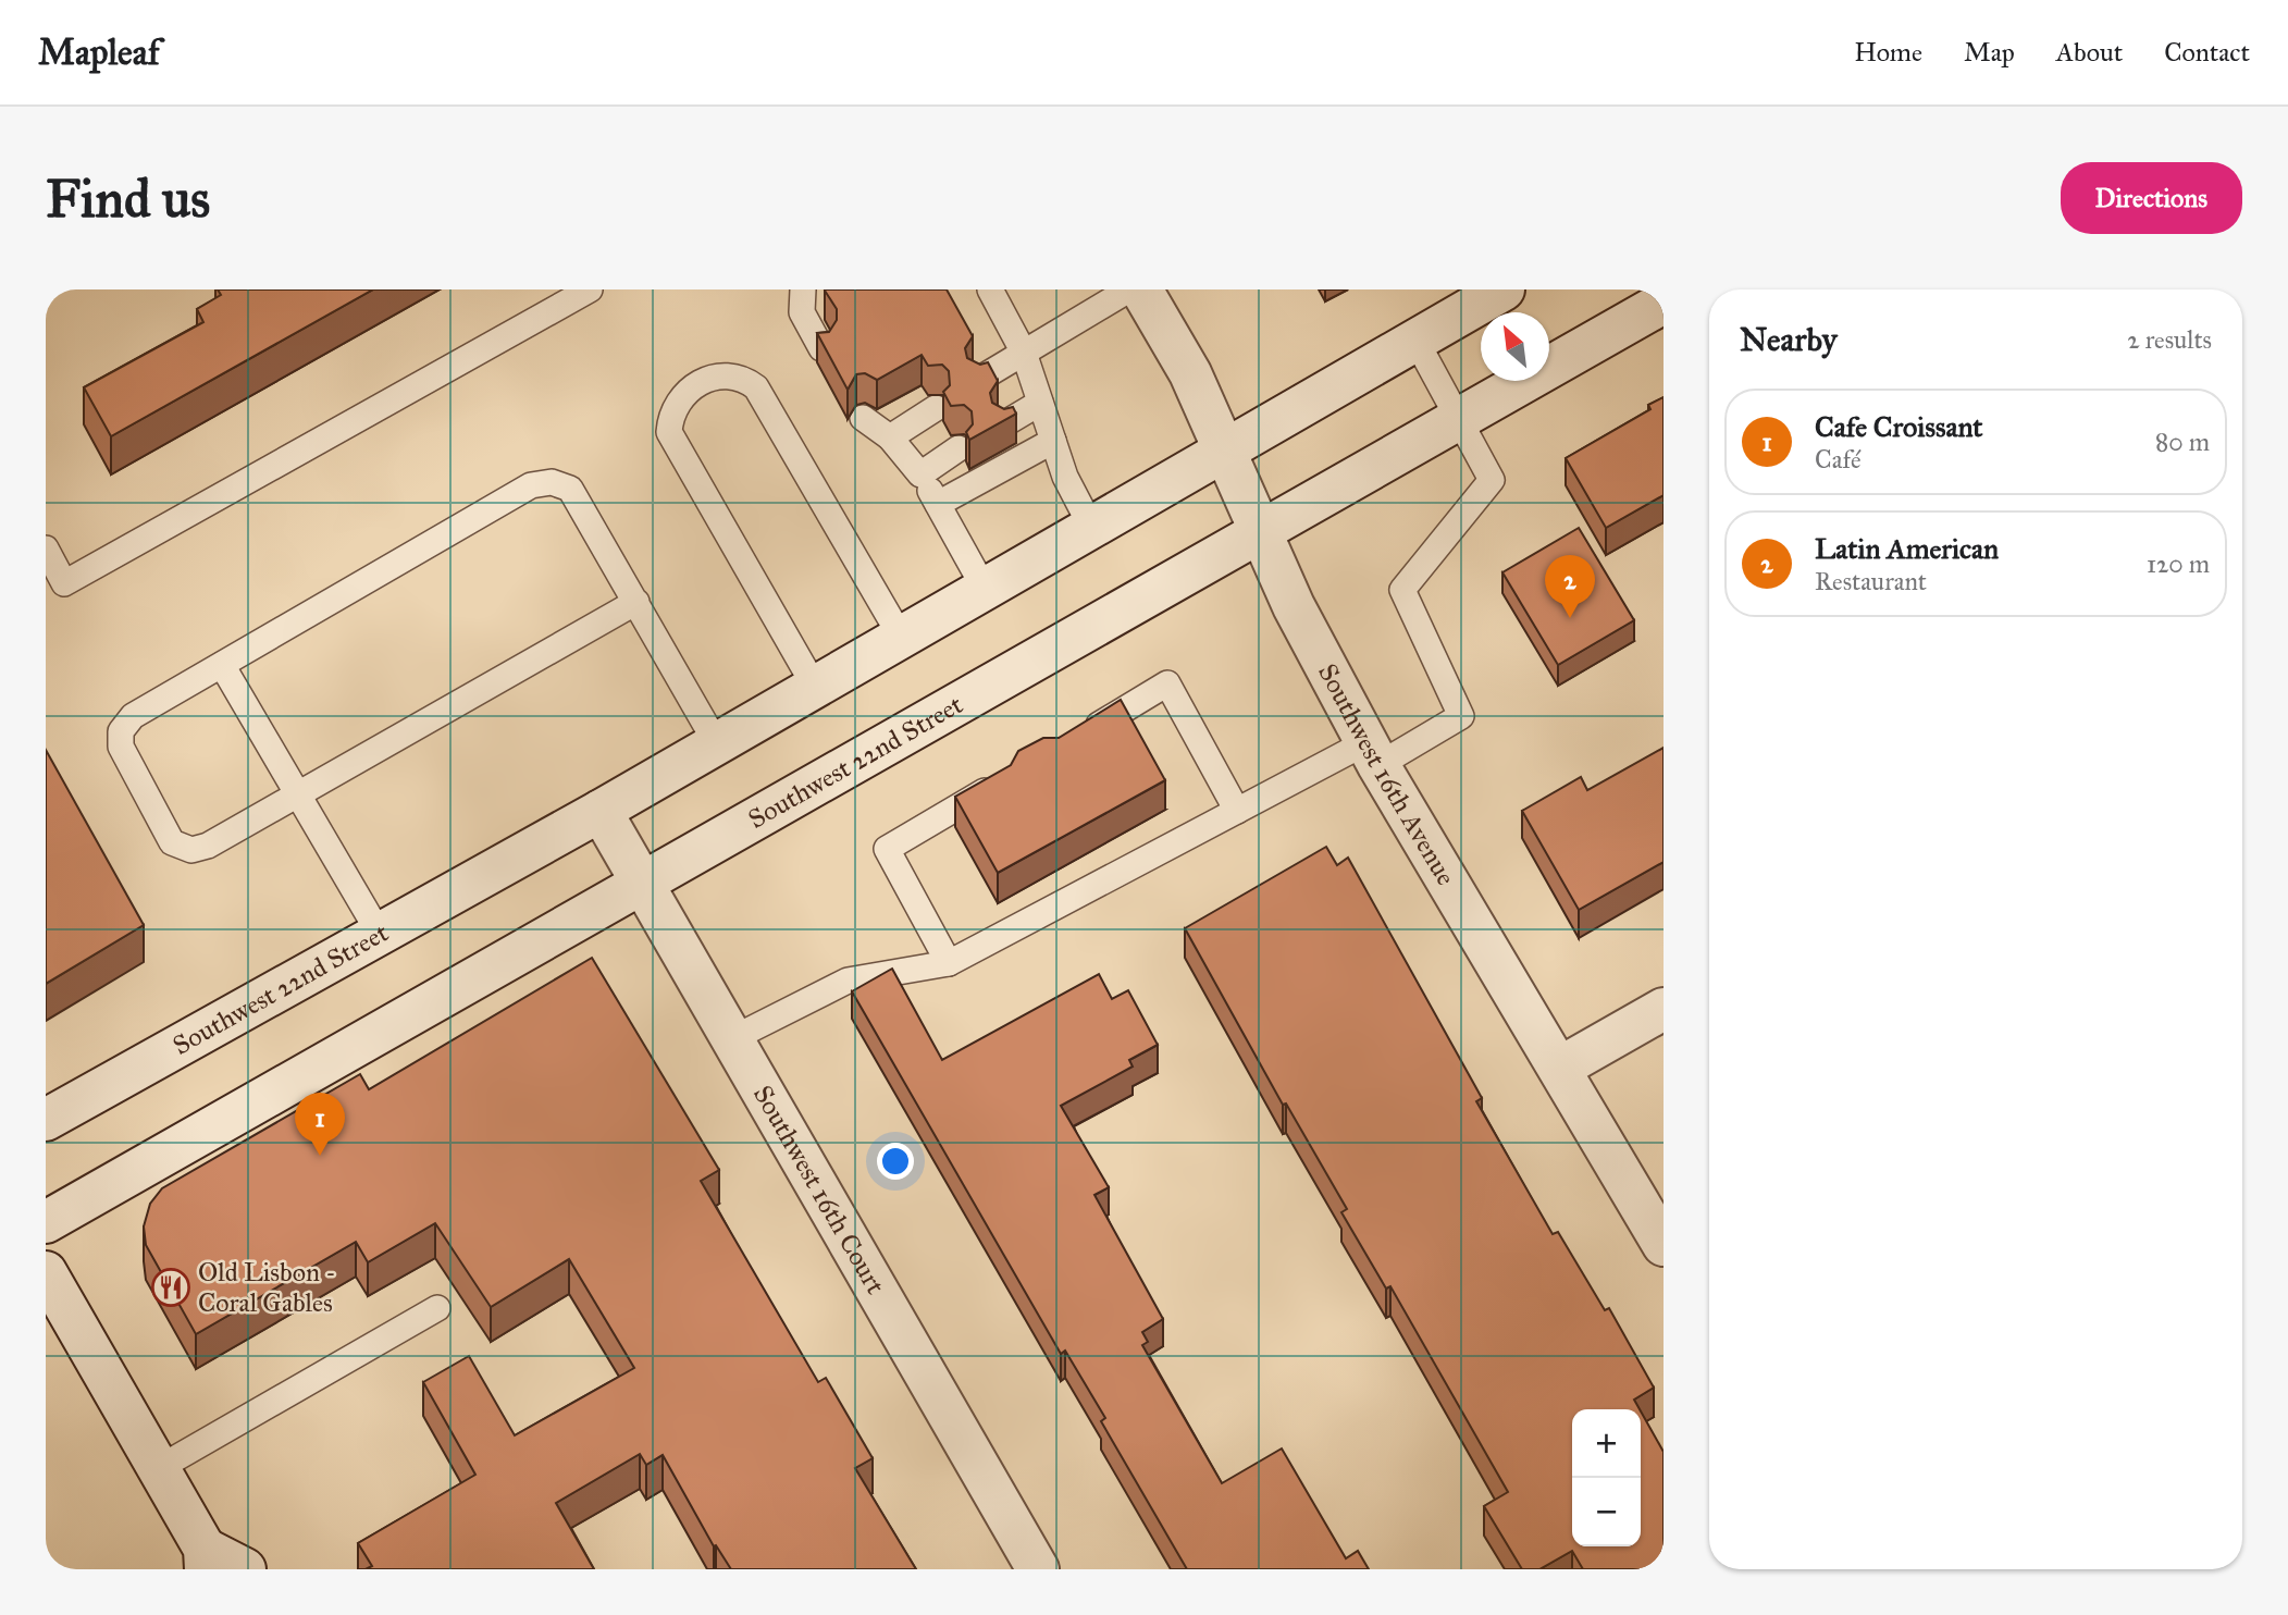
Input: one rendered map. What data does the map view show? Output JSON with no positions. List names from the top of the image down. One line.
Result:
{"streets":{"main road":["Southwest 22nd Street","Southwest 16th Avenue","Southwest 16th Court"]},"crossings":[["Southwest 22nd Street","Southwest 16th Avenue"],["Southwest 22nd Street","Southwest 16th Court"]],"places":{"restaurant":["Old Lisbon - Coral Gables"]},"north":"top left","page":{"header":"Mapleaf","nav":["Home","Map","About","Contact"],"buttons":"Directions","title":"Find us","heading":["Nearby","2 results"],"list":[{"mark":"1","name":"Cafe Croissant","note":"Café","value":"80 m"},{"mark":"2","name":"Latin American","note":"Restaurant","value":"120 m"}],"pins":["2","1"],"map_buttons":["+","−"]}}
